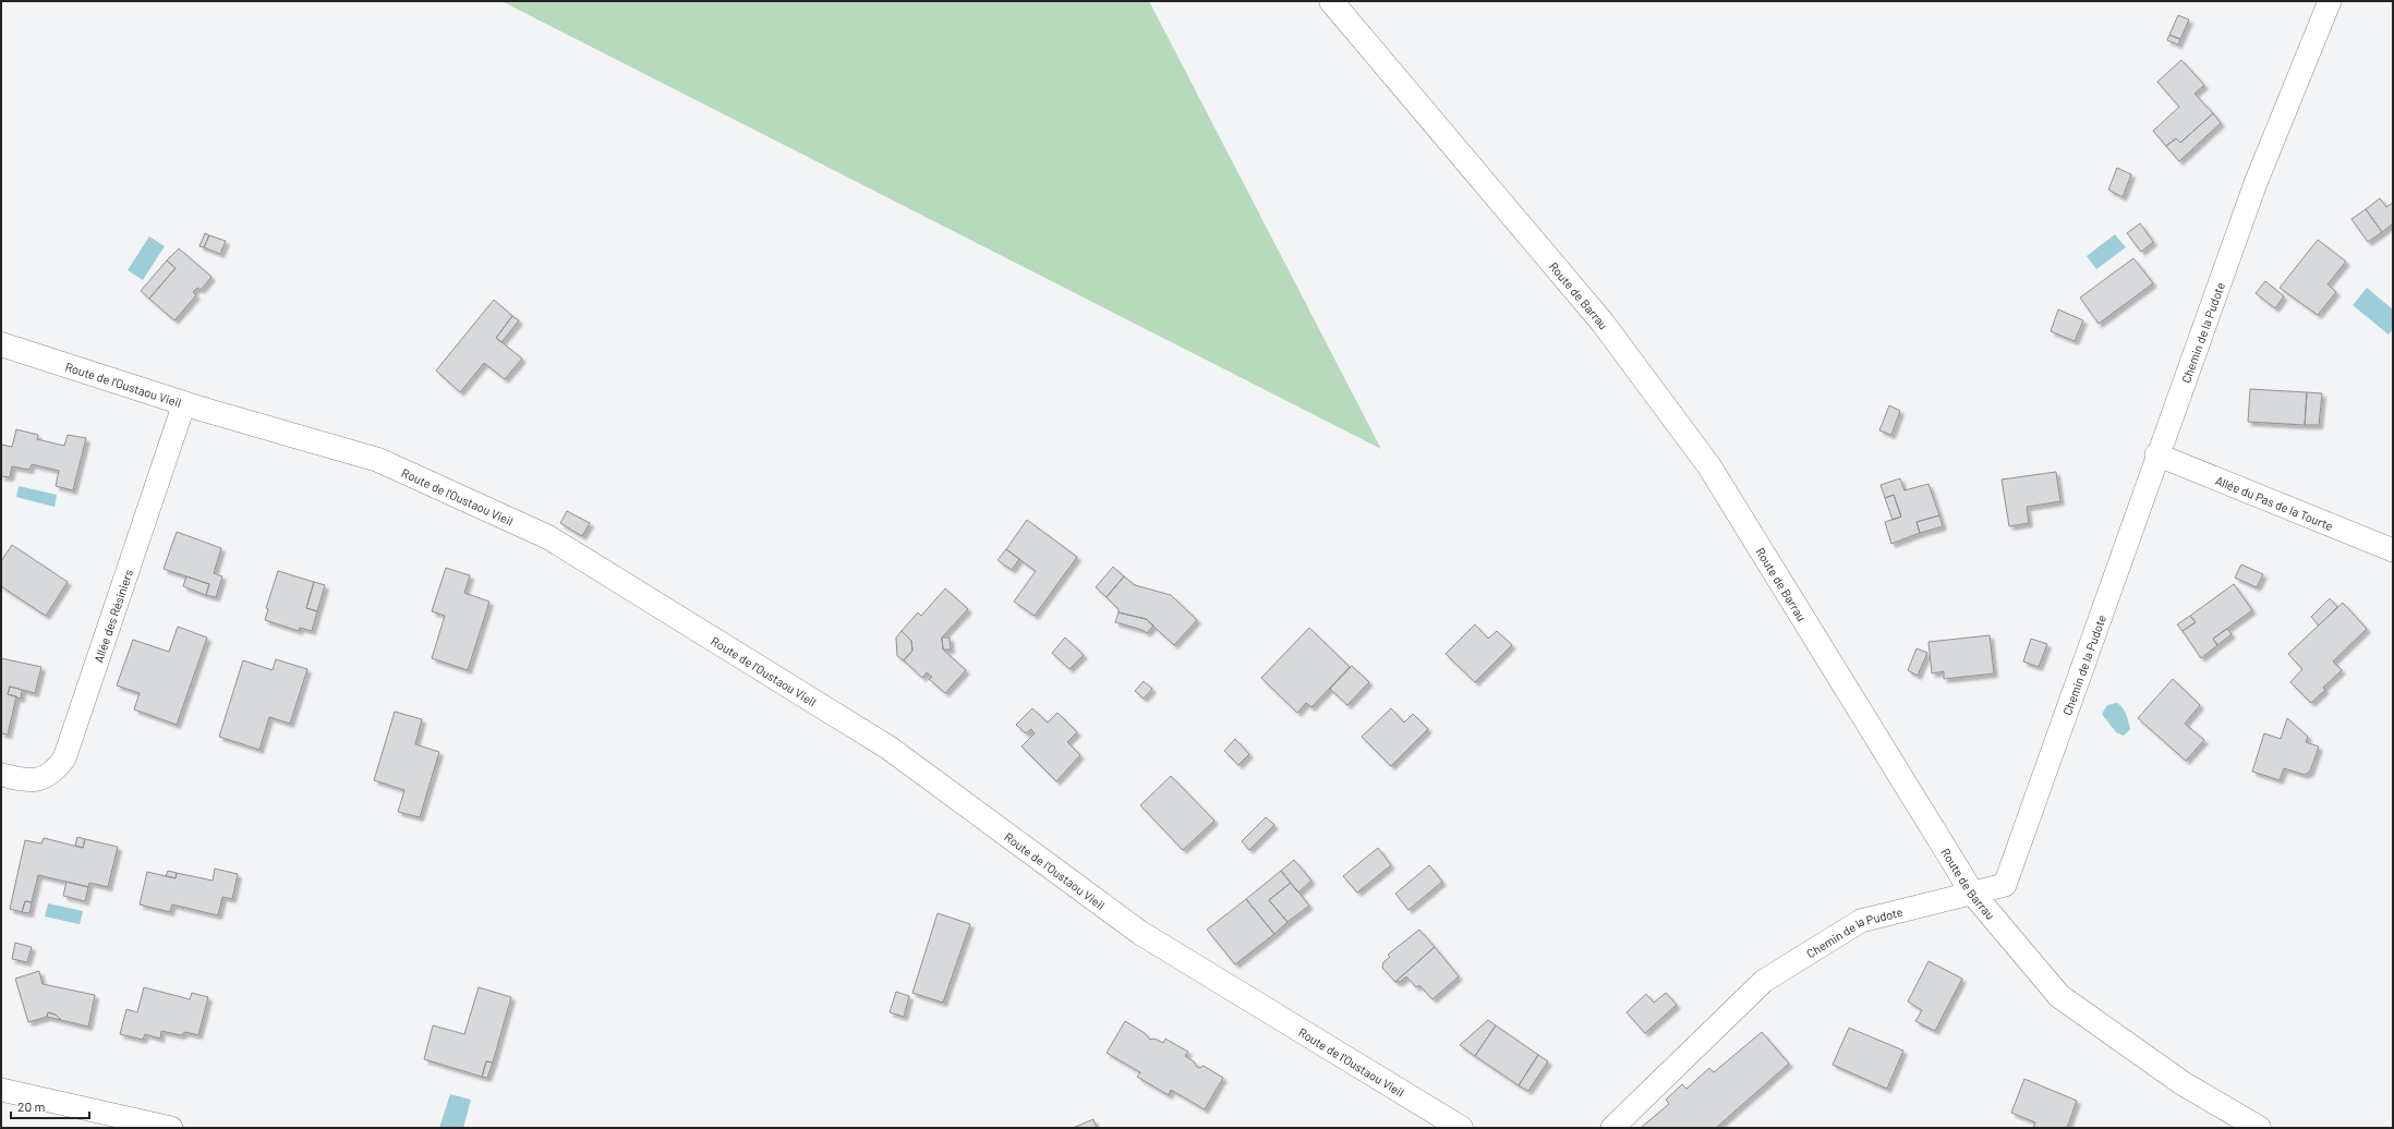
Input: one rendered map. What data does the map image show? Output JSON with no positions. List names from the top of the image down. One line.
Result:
{"streets":{"street":["Route de Barrau","Chemin de la Pudote","Route de l'Oustaou Vieil","Allée du Pas de la Tourte","Allée des Résiniers"]},"crossings":[["Route de Barrau","Chemin de la Pudote"],["Chemin de la Pudote","Allée du Pas de la Tourte"],["Route de l'Oustaou Vieil","Allée des Résiniers"]],"scale_bar":"20 m"}
